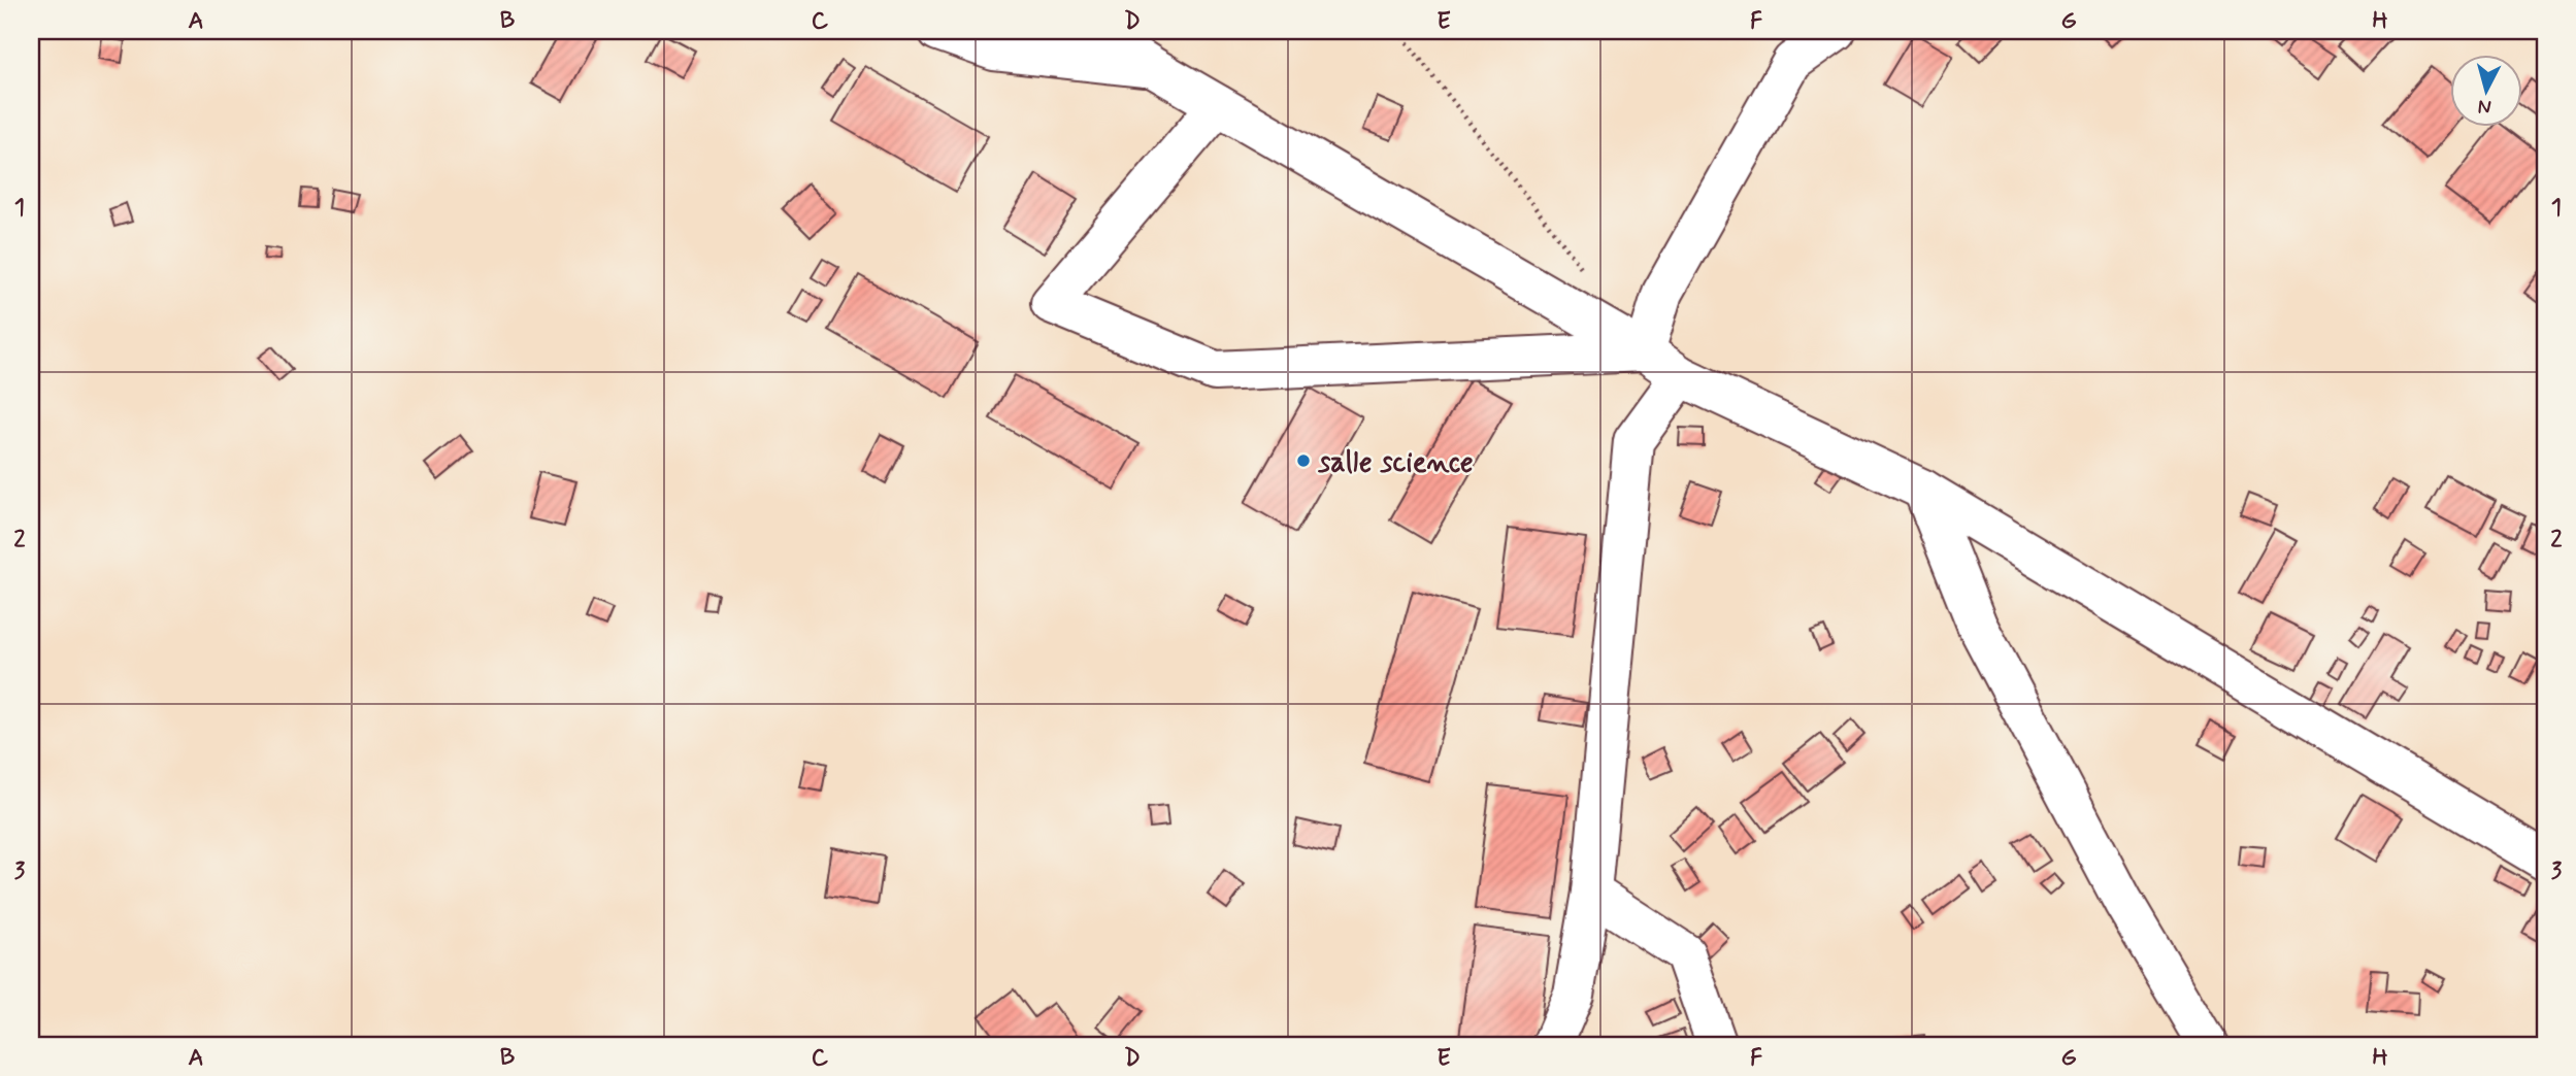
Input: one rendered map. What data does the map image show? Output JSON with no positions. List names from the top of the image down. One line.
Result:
{"places":["salle science"],"north":"bottom","grid":{"columns":["A","B","C","D","E","F","G","H"],"rows":["1","2","3"]}}
